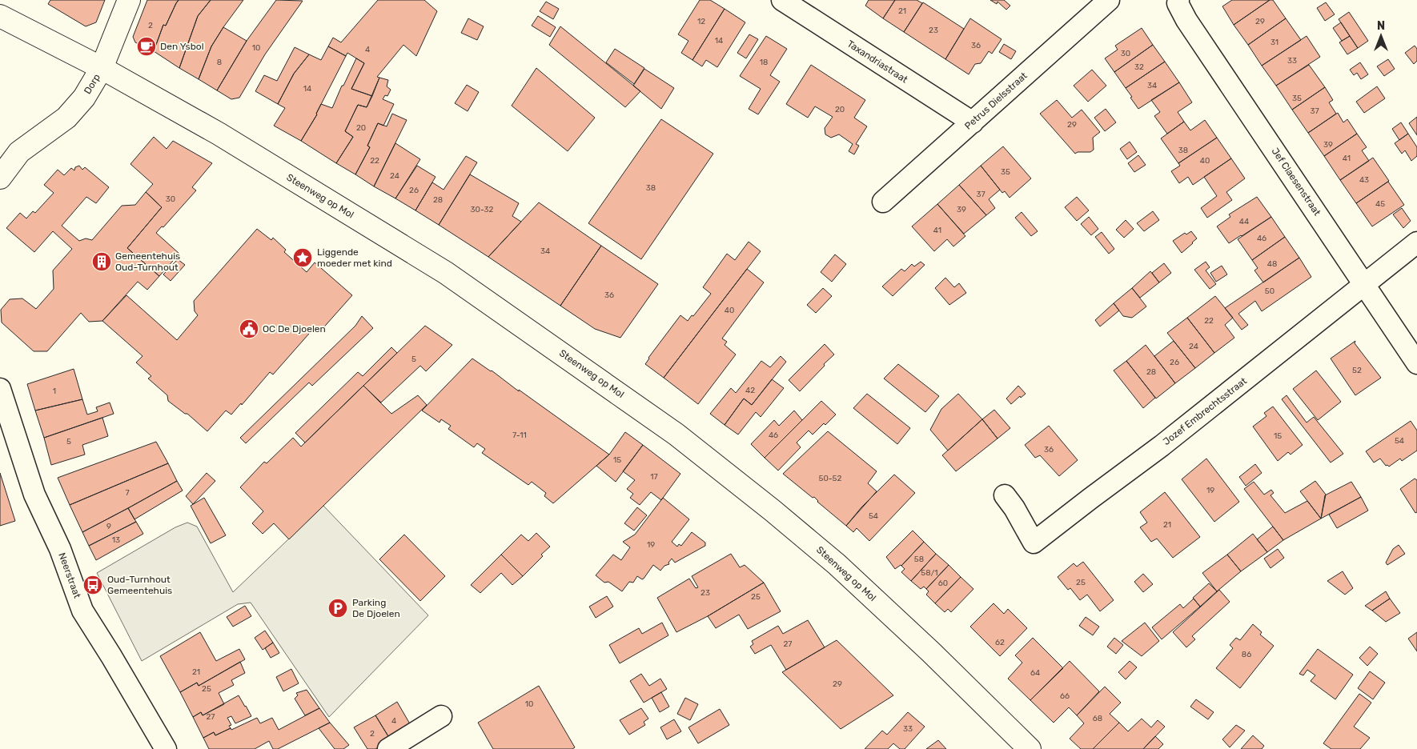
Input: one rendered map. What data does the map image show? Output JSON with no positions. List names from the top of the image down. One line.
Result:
{"streets":{"main road":["Dorp","Steenweg op Mol"],"street":["Taxandriastraat","Petrus Dielsstraat","Jef Claesenstraat","Jozef Embrechtsstraat","Neerstraat"]},"crossings":[["Taxandriastraat","Petrus Dielsstraat"],["Dorp","Steenweg op Mol"],["Jef Claesenstraat","Jozef Embrechtsstraat"]],"places":{"cafe":["Den Ysbol"],"place":["Liggende moeder met kind"],"building":["Gemeentehuis Oud-Turnhout"],"public building":["OC De Djoelen"],"bus stop":["Oud-Turnhout Gemeentehuis"],"parking":["Parking De Djoelen"]},"house_numbers":["21","12","29","2","23","14","31","36","10","4","30","33","8","18","32","34","14","35","20","37","29","20","39","38","41","22","40","35","24","43","38","26","37","30","28","45","30-32","39","44","41","46","34","48","50","36","40","22","24","5","26","52","28","42","1","7-11","46","15","54","5","36","15","17","50-52","19","7","54","21","9","13","19","58","58/1","25","60","23","25","62","27","86","21","64","29","25","66","10","27","68","4","33","2"],"north":"top"}
